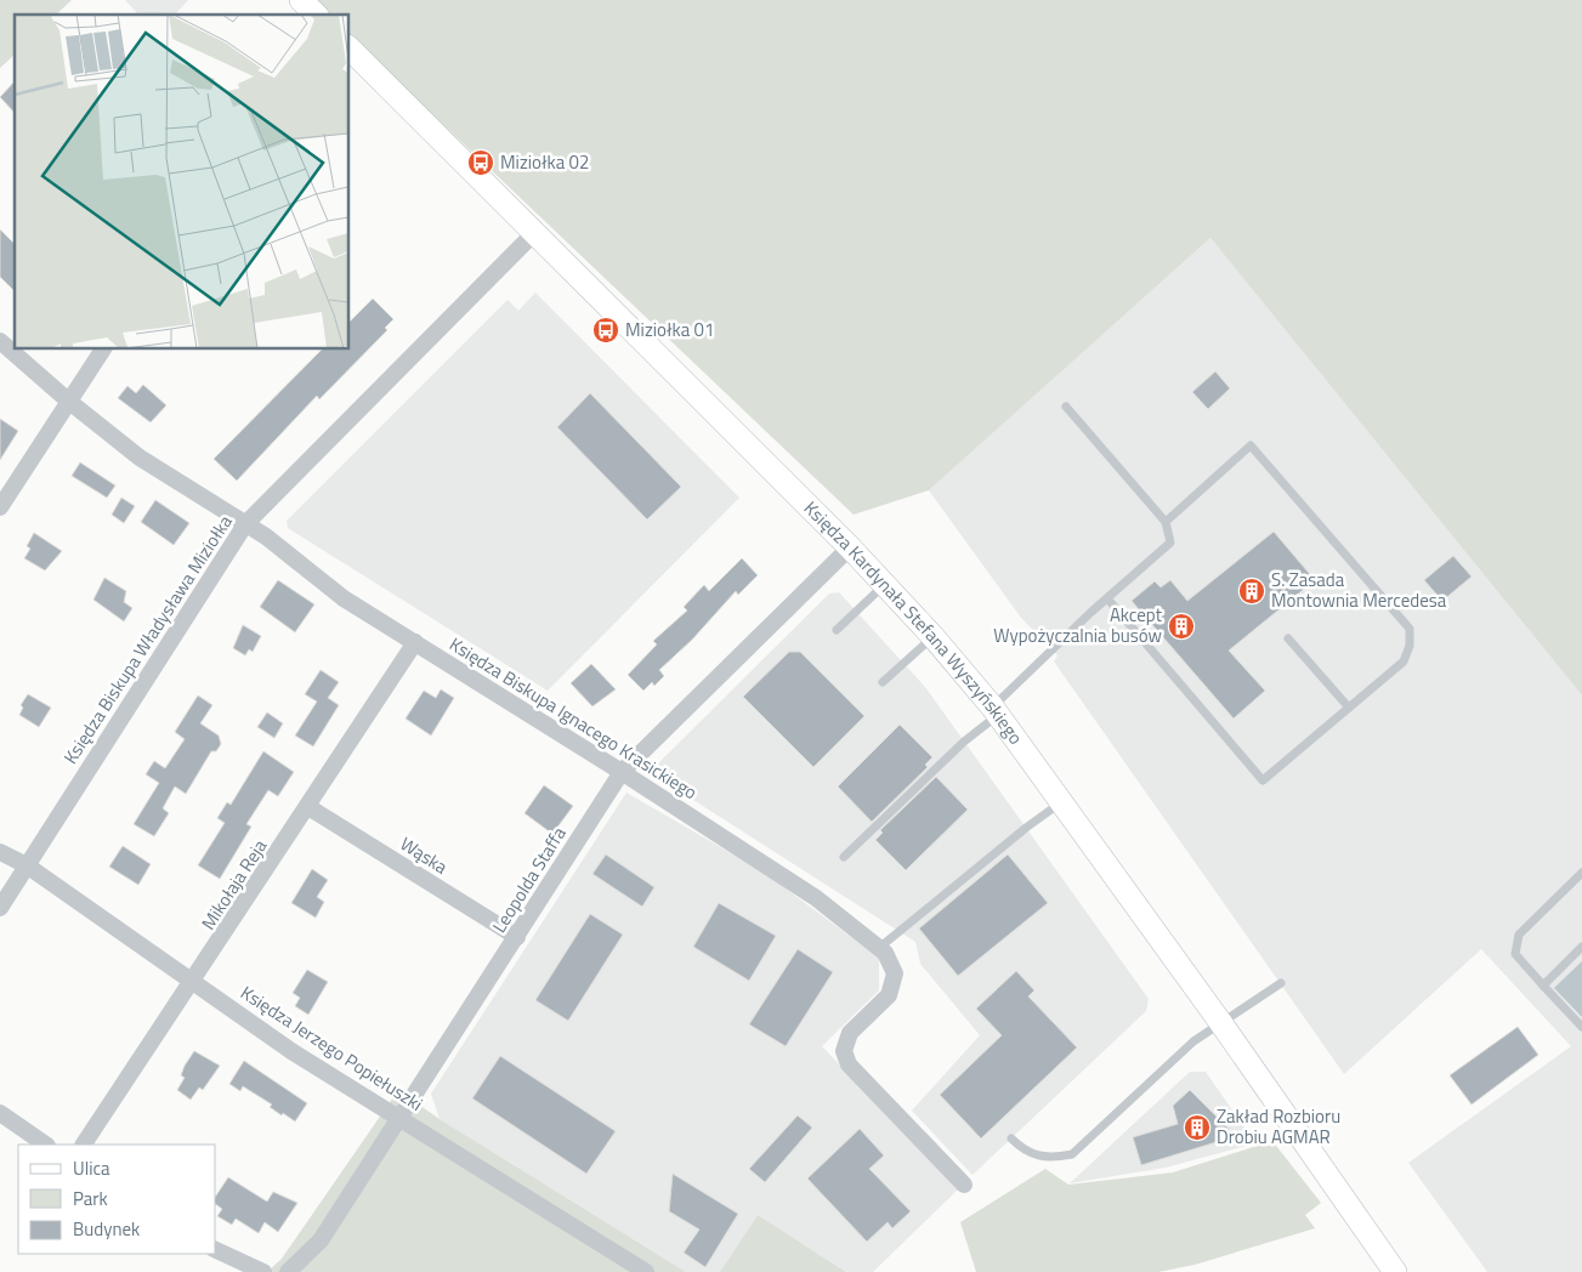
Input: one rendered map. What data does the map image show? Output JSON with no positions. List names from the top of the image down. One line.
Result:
{"streets":{"street":["Księdza Kardynała Stefana Wyszyńskiego","Księdza Biskupa Władysława Miziołka","Księdza Biskupa Ignacego Krasickiego","Wąska","Leopolda Staffa","Mikołaja Reja","Księdza Jerzego Popiełuszki"]},"crossings":[["Księdza Kardynała Stefana Wyszyńskiego","Księdza Biskupa Władysława Miziołka"],["Księdza Kardynała Stefana Wyszyńskiego","Leopolda Staffa"],["Księdza Biskupa Władysława Miziołka","Księdza Biskupa Ignacego Krasickiego"],["Księdza Biskupa Władysława Miziołka","Księdza Jerzego Popiełuszki"],["Księdza Biskupa Ignacego Krasickiego","Leopolda Staffa"],["Księdza Biskupa Ignacego Krasickiego","Mikołaja Reja"],["Wąska","Leopolda Staffa"],["Wąska","Mikołaja Reja"],["Leopolda Staffa","Księdza Jerzego Popiełuszki"],["Mikołaja Reja","Księdza Jerzego Popiełuszki"]],"places":{"bus stop":["Miziołka 02","Miziołka 01"],"building":["S. Zasada Montownia Mercedesa","Akcept Wypożyczalnia busów","Zakład Rozbioru Drobiu AGMAR"]},"legend":["Ulica","Park","Budynek"]}
